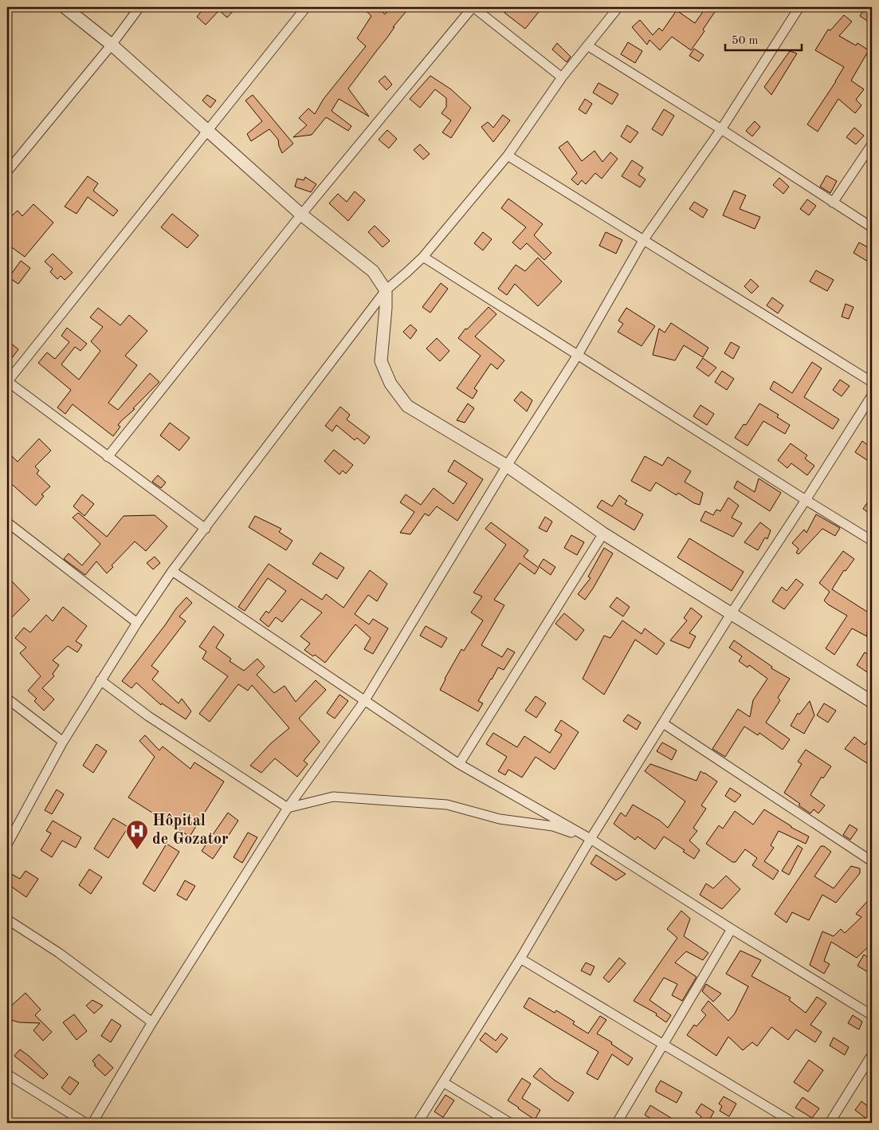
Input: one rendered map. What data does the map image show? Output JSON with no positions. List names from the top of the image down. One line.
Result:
{"places":{"hospital":["Hôpital de Gozator"]},"scale_bar":"50 m"}
